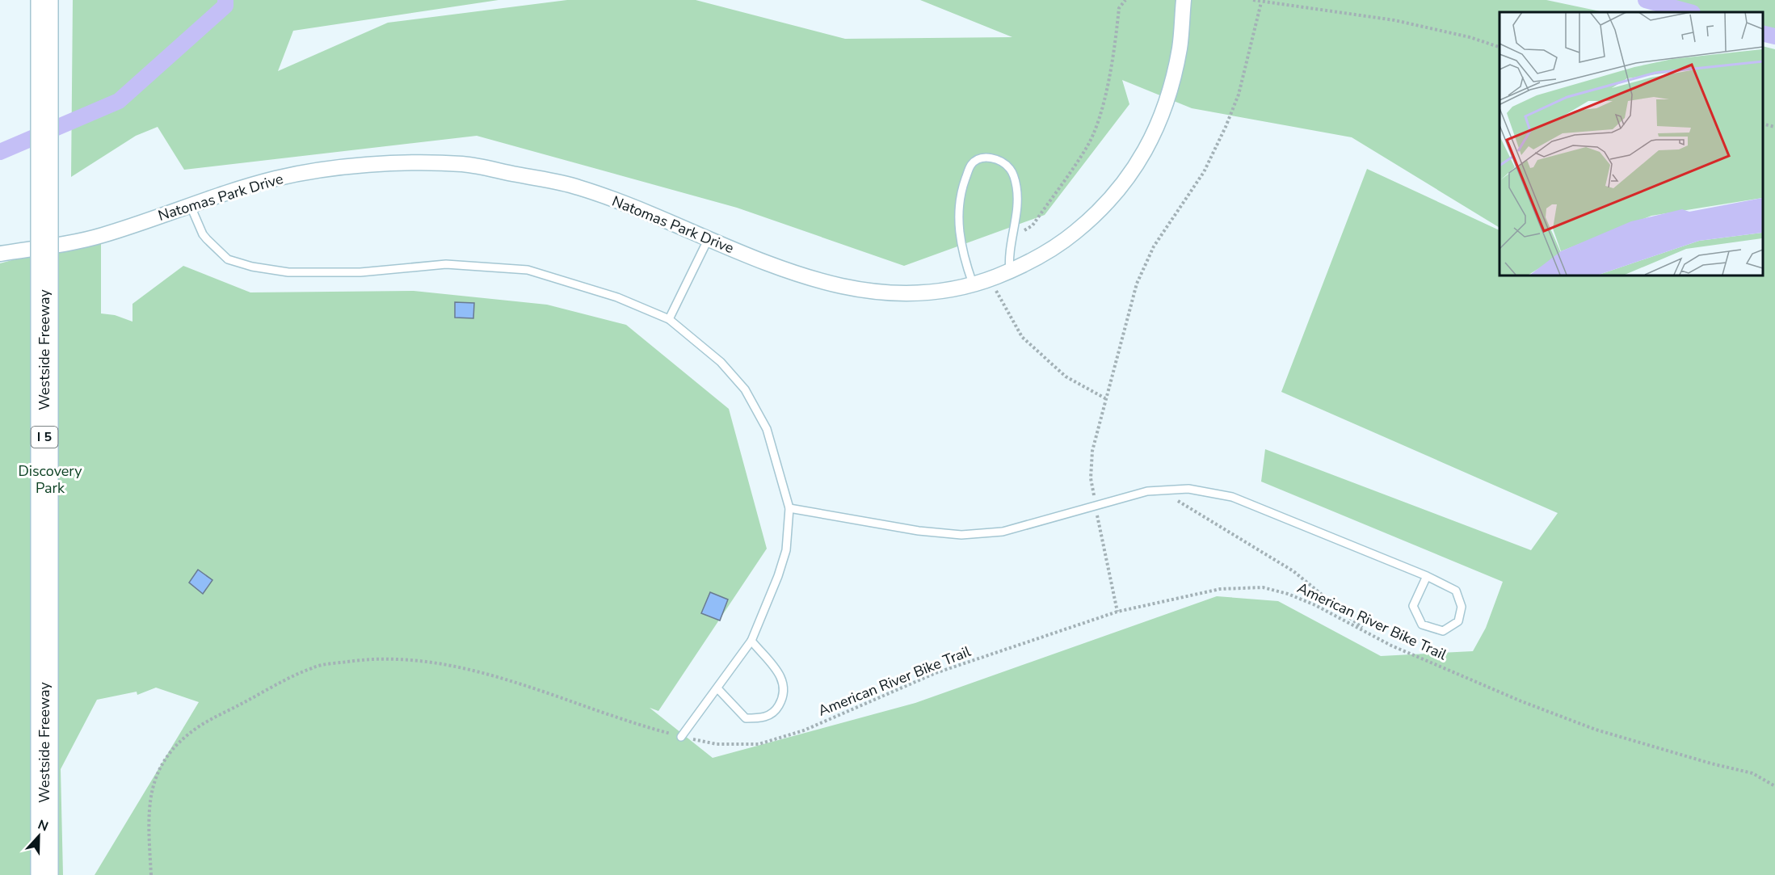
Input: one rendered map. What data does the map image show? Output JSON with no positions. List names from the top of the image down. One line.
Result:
{"streets":{"highway":["Westside Freeway","I 5"],"street":["Natomas Park Drive"],"path":["American River Bike Trail"]},"parks":["Discovery Park"],"north":"top"}
